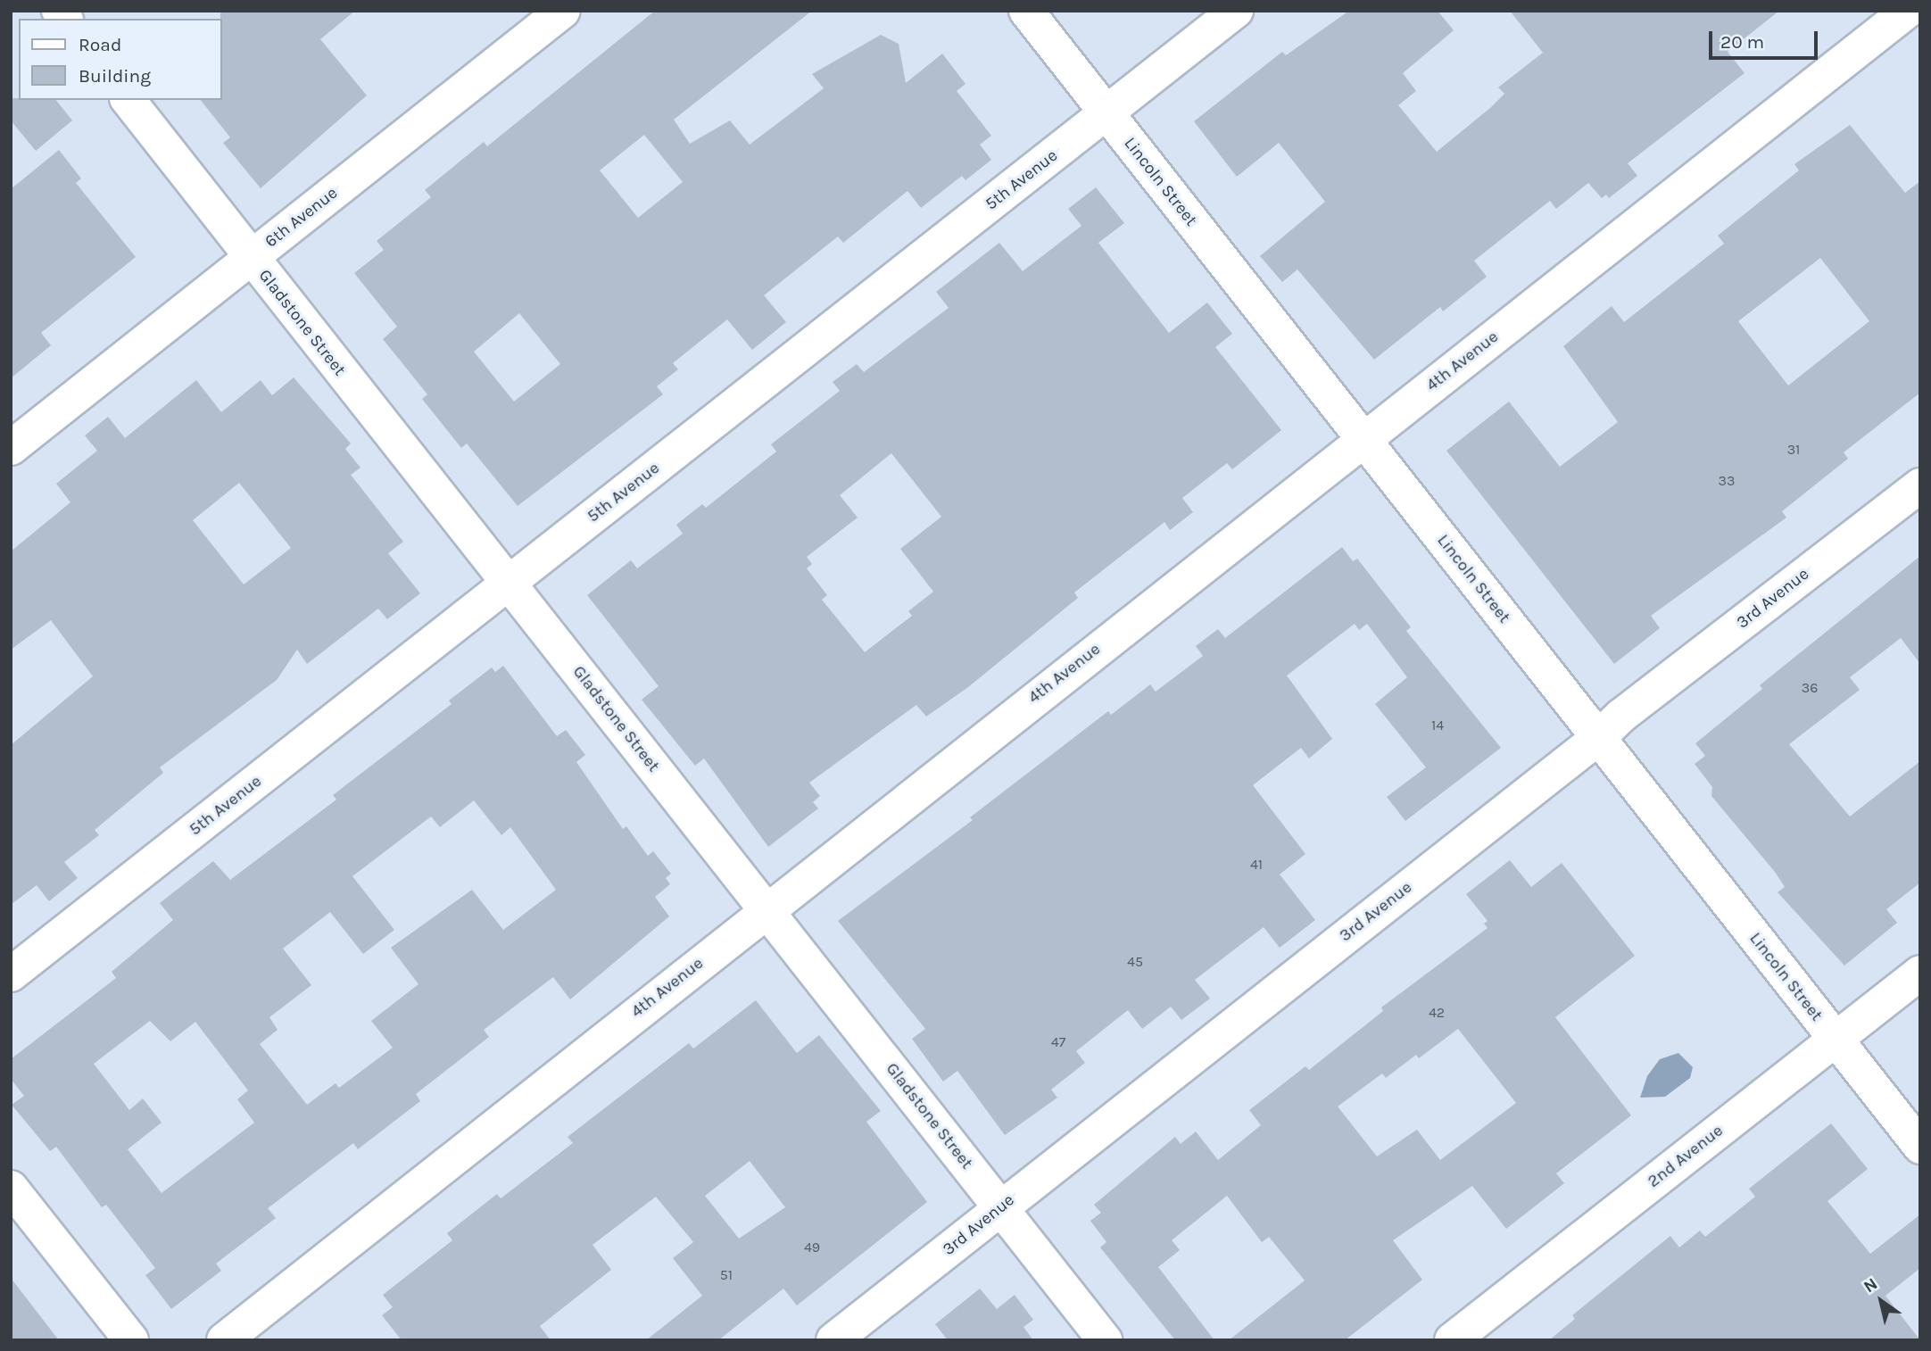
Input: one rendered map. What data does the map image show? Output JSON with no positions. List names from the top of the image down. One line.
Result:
{"streets":{"street":["5th Avenue","Lincoln Street","6th Avenue","Gladstone Street","4th Avenue","3rd Avenue","2nd Avenue"]},"crossings":[["5th Avenue","Lincoln Street"],["5th Avenue","Gladstone Street"],["Lincoln Street","4th Avenue"],["Lincoln Street","3rd Avenue"],["Lincoln Street","2nd Avenue"],["6th Avenue","Gladstone Street"],["Gladstone Street","4th Avenue"],["Gladstone Street","3rd Avenue"]],"house_numbers":["31","33","36","14","41","45","42","47","49","51"],"legend":["Road","Building"],"scale_bar":"20 m","north":"top left"}
